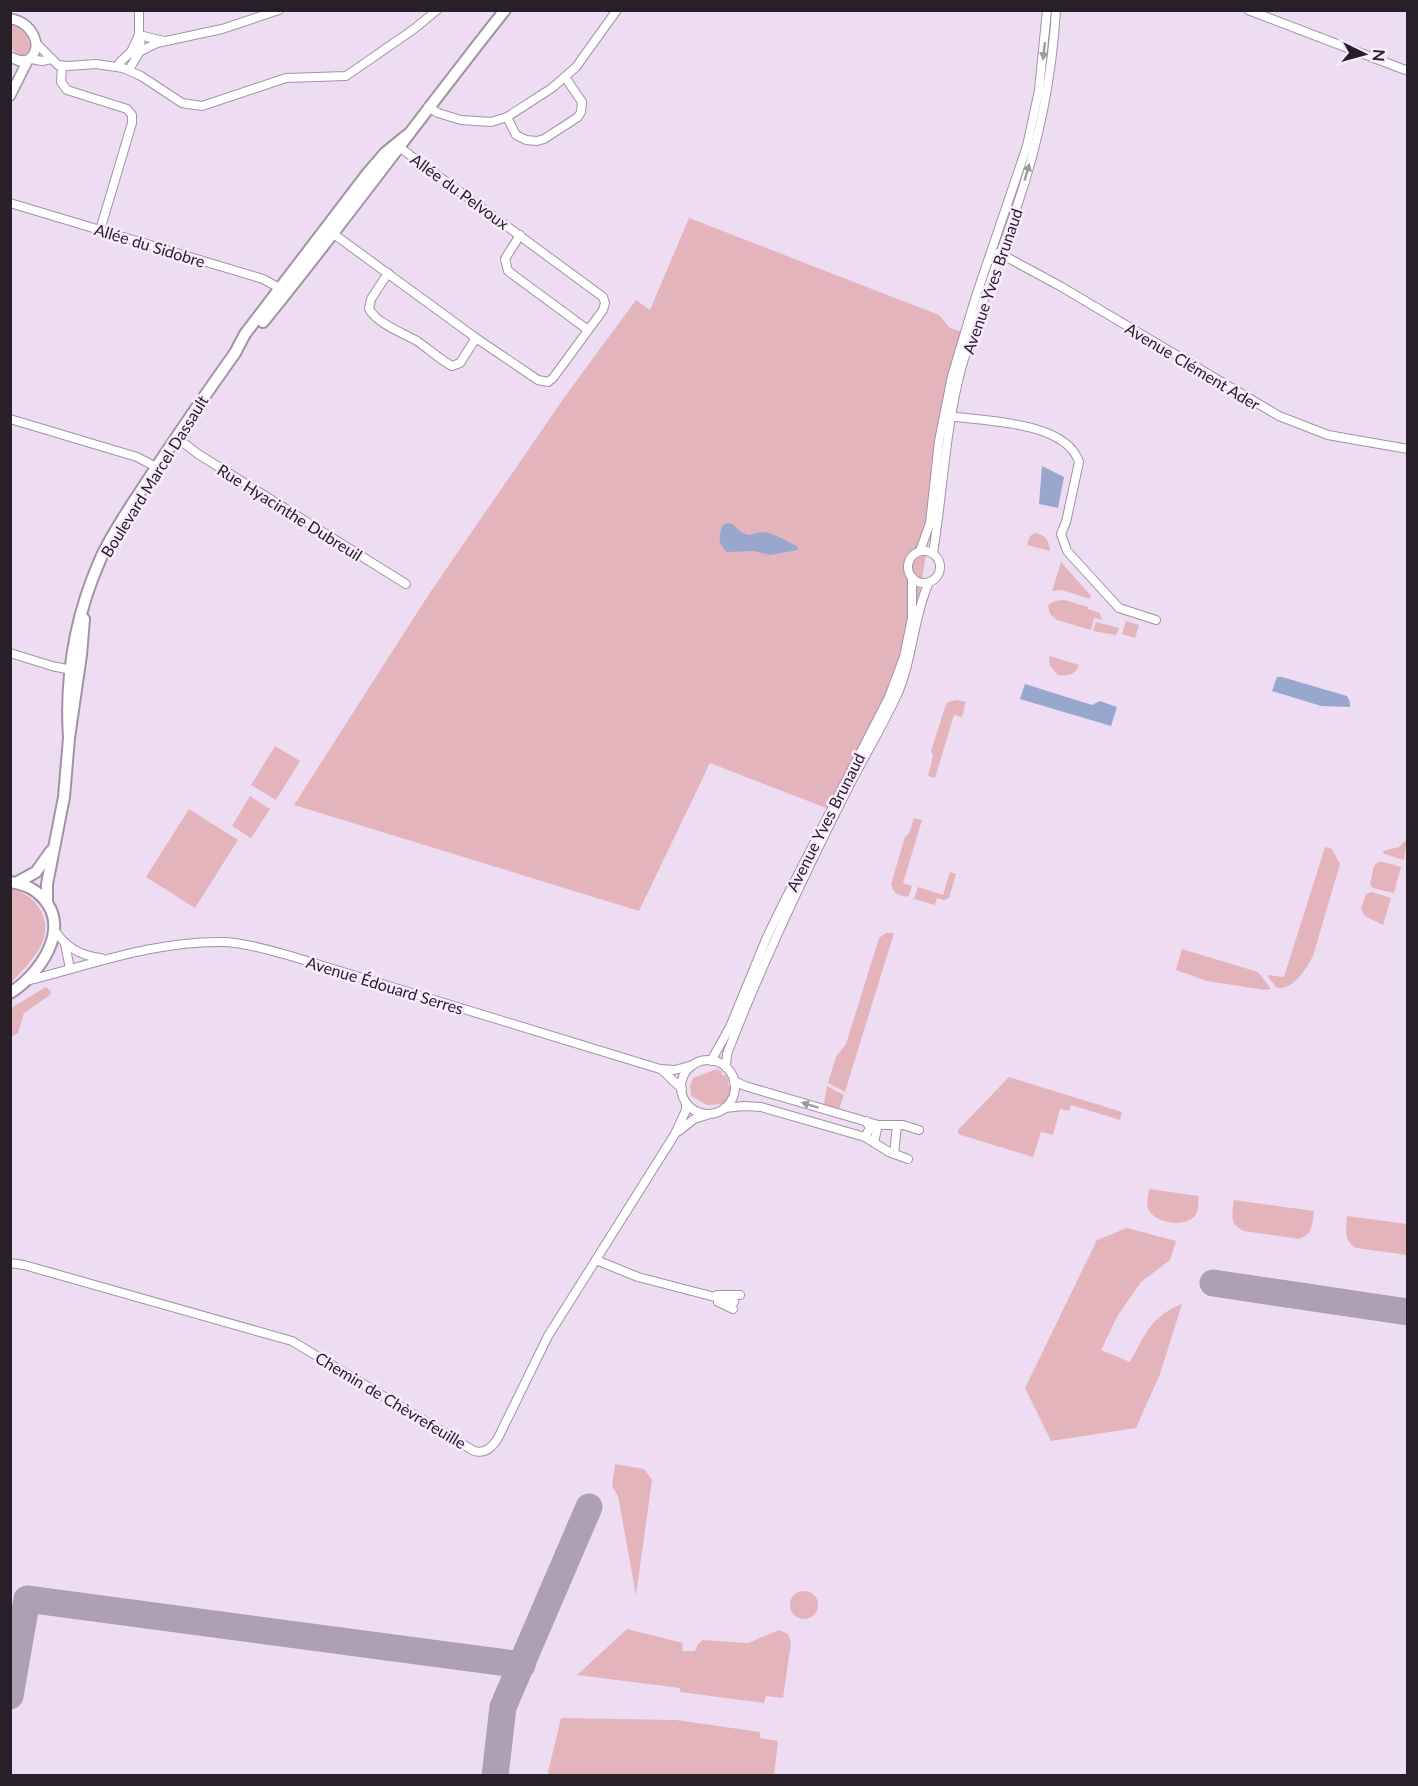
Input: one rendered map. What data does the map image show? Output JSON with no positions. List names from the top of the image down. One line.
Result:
{"streets":{"main road":["Boulevard Marcel Dassault"],"street":["Allée du Pelvoux","Allée du Sidobre","Avenue Yves Brunaud","Avenue Clément Ader","Rue Hyacinthe Dubreuil","Avenue Édouard Serres","Chemin de Chèvrefeuille"]},"crossings":[["Allée du Pelvoux","Boulevard Marcel Dassault"],["Allée du Sidobre","Boulevard Marcel Dassault"],["Avenue Yves Brunaud","Avenue Clément Ader"],["Avenue Yves Brunaud","Avenue Édouard Serres"],["Avenue Yves Brunaud","Chemin de Chèvrefeuille"],["Boulevard Marcel Dassault","Rue Hyacinthe Dubreuil"],["Boulevard Marcel Dassault","Avenue Édouard Serres"],["Avenue Édouard Serres","Chemin de Chèvrefeuille"]],"north":"right"}
